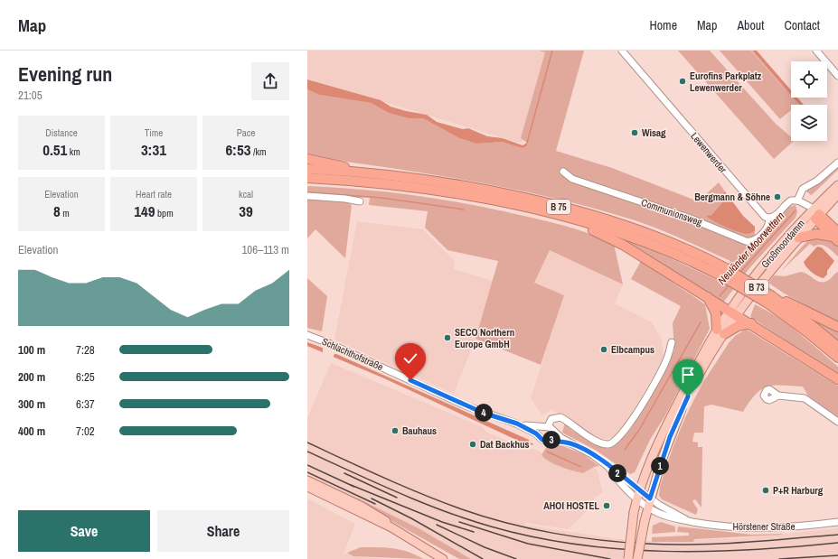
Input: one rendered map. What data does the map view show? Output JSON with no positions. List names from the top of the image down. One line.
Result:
{"streets":{"highway":["B 75"],"main road":["Großmoordamm","B 73"],"street":["Lewenwerder","Communionsweg","Schlachthofstraße","Hörstener Straße"]},"crossings":[["Lewenwerder","Communionsweg"],["B 75","Großmoordamm"],["Großmoordamm","B 73"],["Großmoordamm","Schlachthofstraße"],["Großmoordamm","Hörstener Straße"],["B 73","Schlachthofstraße"],["B 73","Hörstener Straße"],["Schlachthofstraße","Hörstener Straße"]],"water":["Neuländer Moorwettern"],"places":["Eurofins Parkplatz Lewenwerder","Wisag","Bergmann & Söhne","SECO Northern Europe GmbH","Elbcampus","Bauhaus","Dat Backhus","P+R Harburg","AHOI HOSTEL"],"page":{"header":"Map","nav":["Home","Map","About","Contact"],"heading":["Evening run","21:05"],"stats":[["Distance","0.51 km"],["Time","3:31"],["Pace","6:53 /km"],["Elevation","8 m"],["Heart rate","149 bpm"],["kcal","39"]],"chart":["Elevation","106–113 m"],"list":[{"name":"100 m","note":"7:28"},{"name":"200 m","note":"6:25"},{"name":"300 m","note":"6:37"},{"name":"400 m","note":"7:02"}],"pins":["4","3","1","2"],"buttons":["Save","Share"]}}
